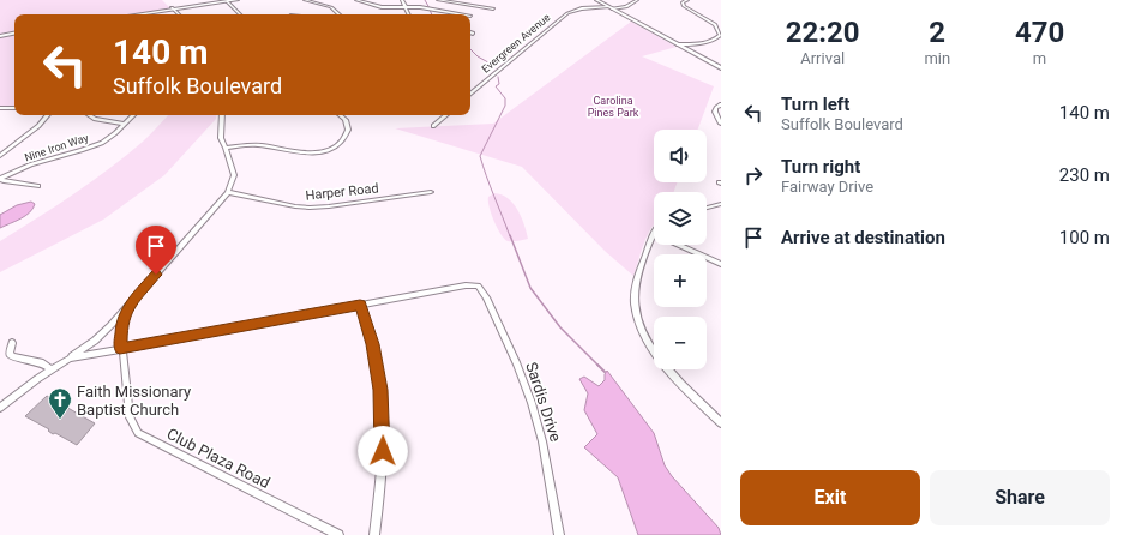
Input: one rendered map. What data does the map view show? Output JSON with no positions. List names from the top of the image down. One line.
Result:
{"streets":{"street":["Evergreen Avenue","Nine Iron Way","Harper Road","Sardis Drive","Club Plaza Road"]},"parks":["Carolina Pines Park"],"places":{"church":["Faith Missionary Baptist Church"]},"page":{"eta":["22:20","Arrival","2","min","470","m"],"turn":["140 m","Suffolk Boulevard"],"list":[{"name":"Turn left","note":"Suffolk Boulevard","value":"140 m"},{"name":"Turn right","note":"Fairway Drive","value":"230 m"},{"name":"Arrive at destination","value":"100 m"}],"map_buttons":["+","−"],"buttons":["Exit","Share"]}}
